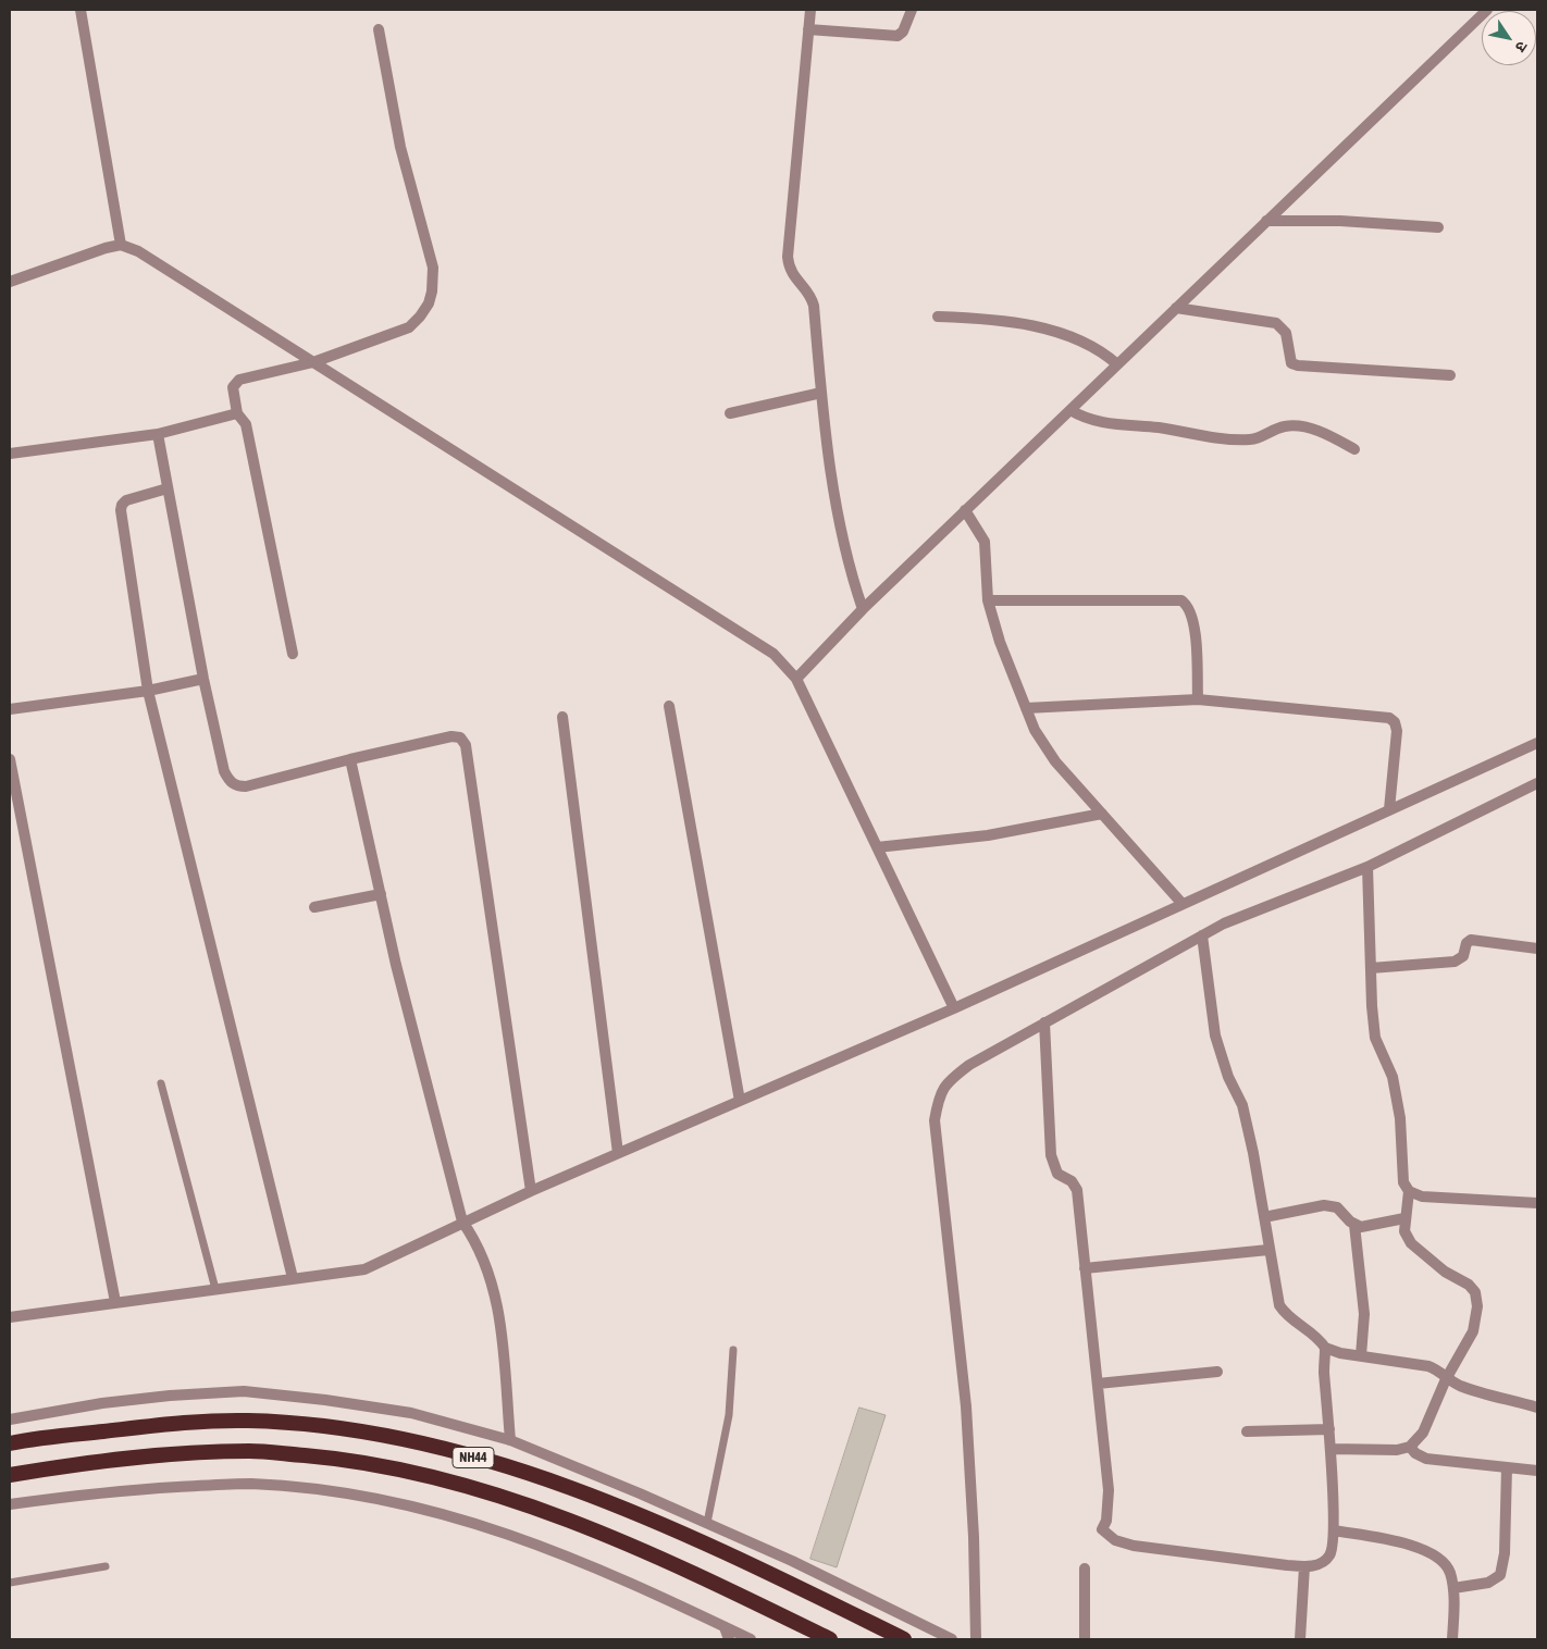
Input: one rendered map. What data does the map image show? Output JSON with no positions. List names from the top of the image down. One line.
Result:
{"streets":{"highway":["NH44"]},"north":"bottom right"}
